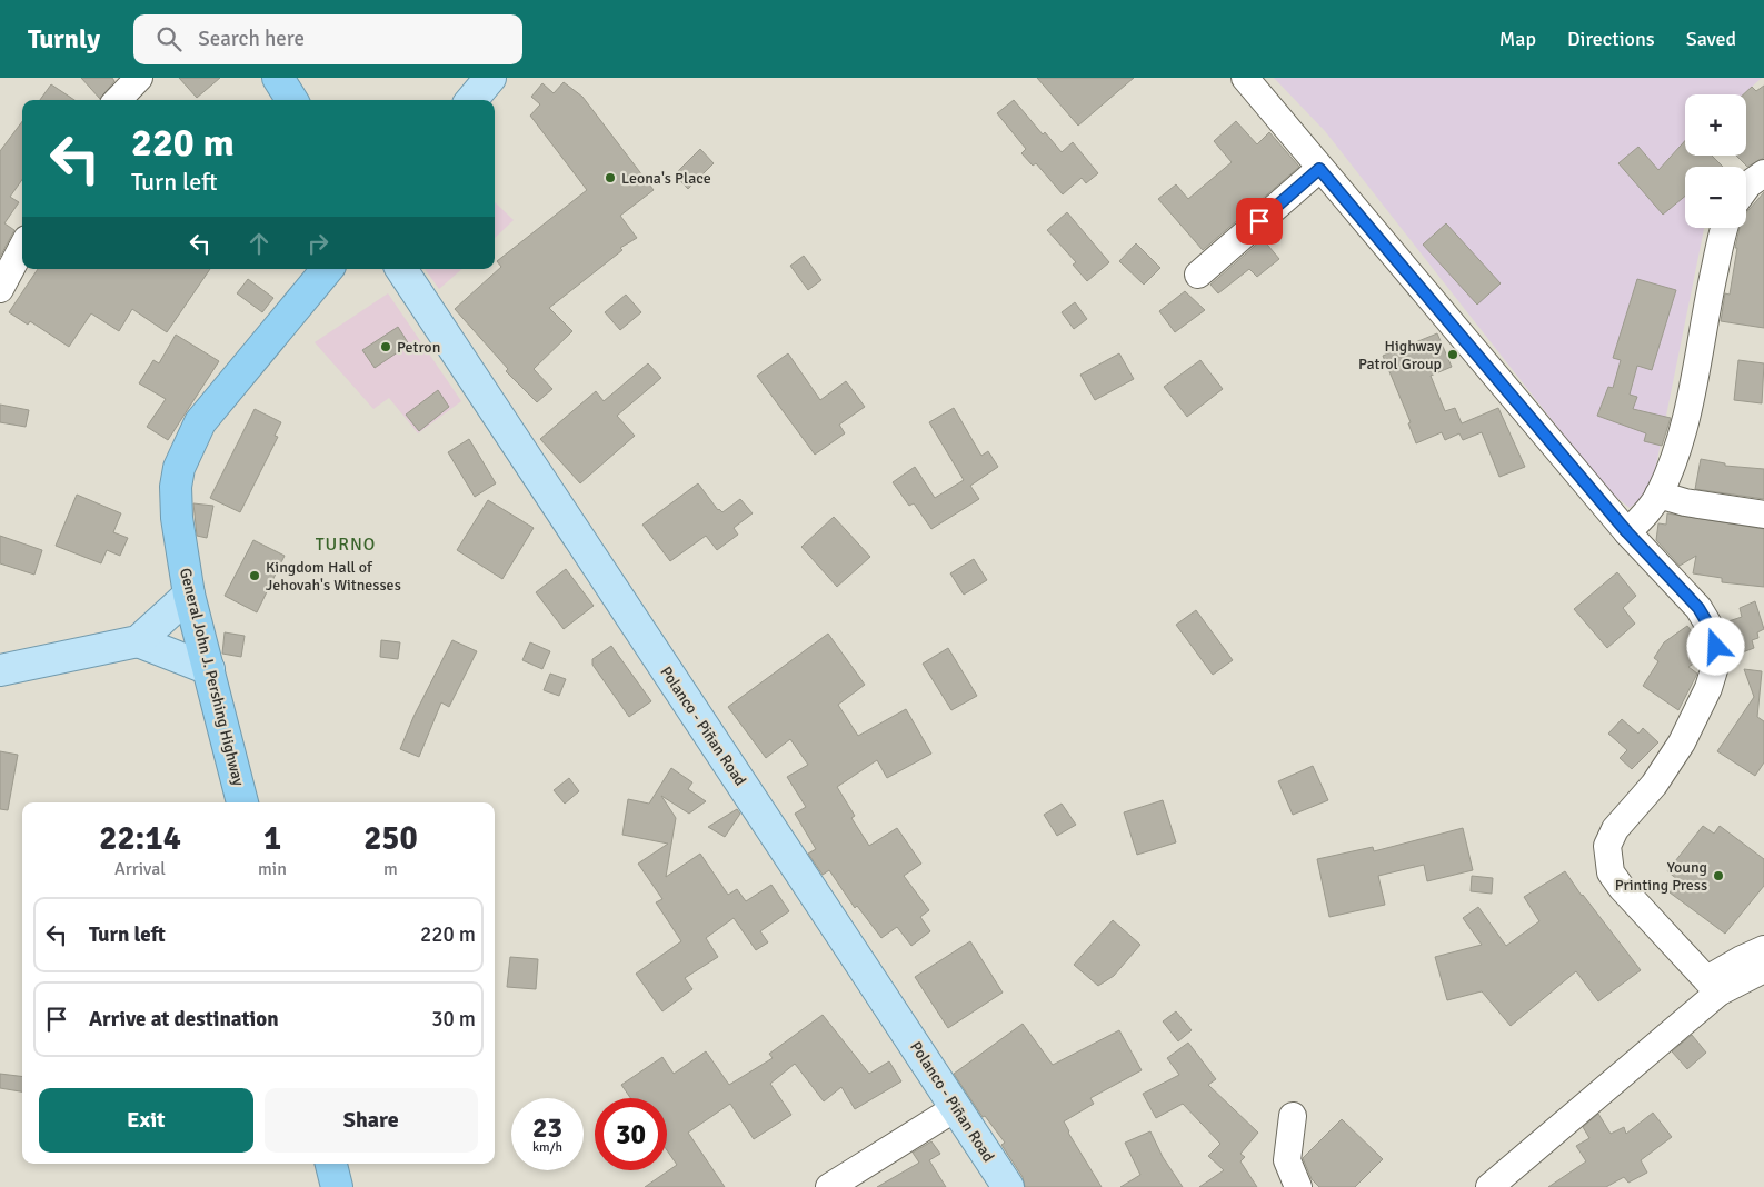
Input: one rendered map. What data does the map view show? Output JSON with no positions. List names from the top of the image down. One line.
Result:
{"streets":{"highway":["General John J. Pershing Highway"],"main road":["Polanco - Piñan Road"]},"districts":["TURNO"],"places":["Leona's Place","Petron","Highway Patrol Group","Kingdom Hall of Jehovah's Witnesses","Young Printing Press"],"page":{"header":"Turnly","search":"Search here","nav":["Map","Directions","Saved"],"map_buttons":["+","−"],"turn":["220 m","Turn left"],"eta":["22:14","Arrival","1","min","250","m"],"list":[{"name":"Turn left","value":"220 m"},{"name":"Arrive at destination","value":"30 m"}],"buttons":["Exit","Share"],"speed":"23 km/h","limit":"30"}}
